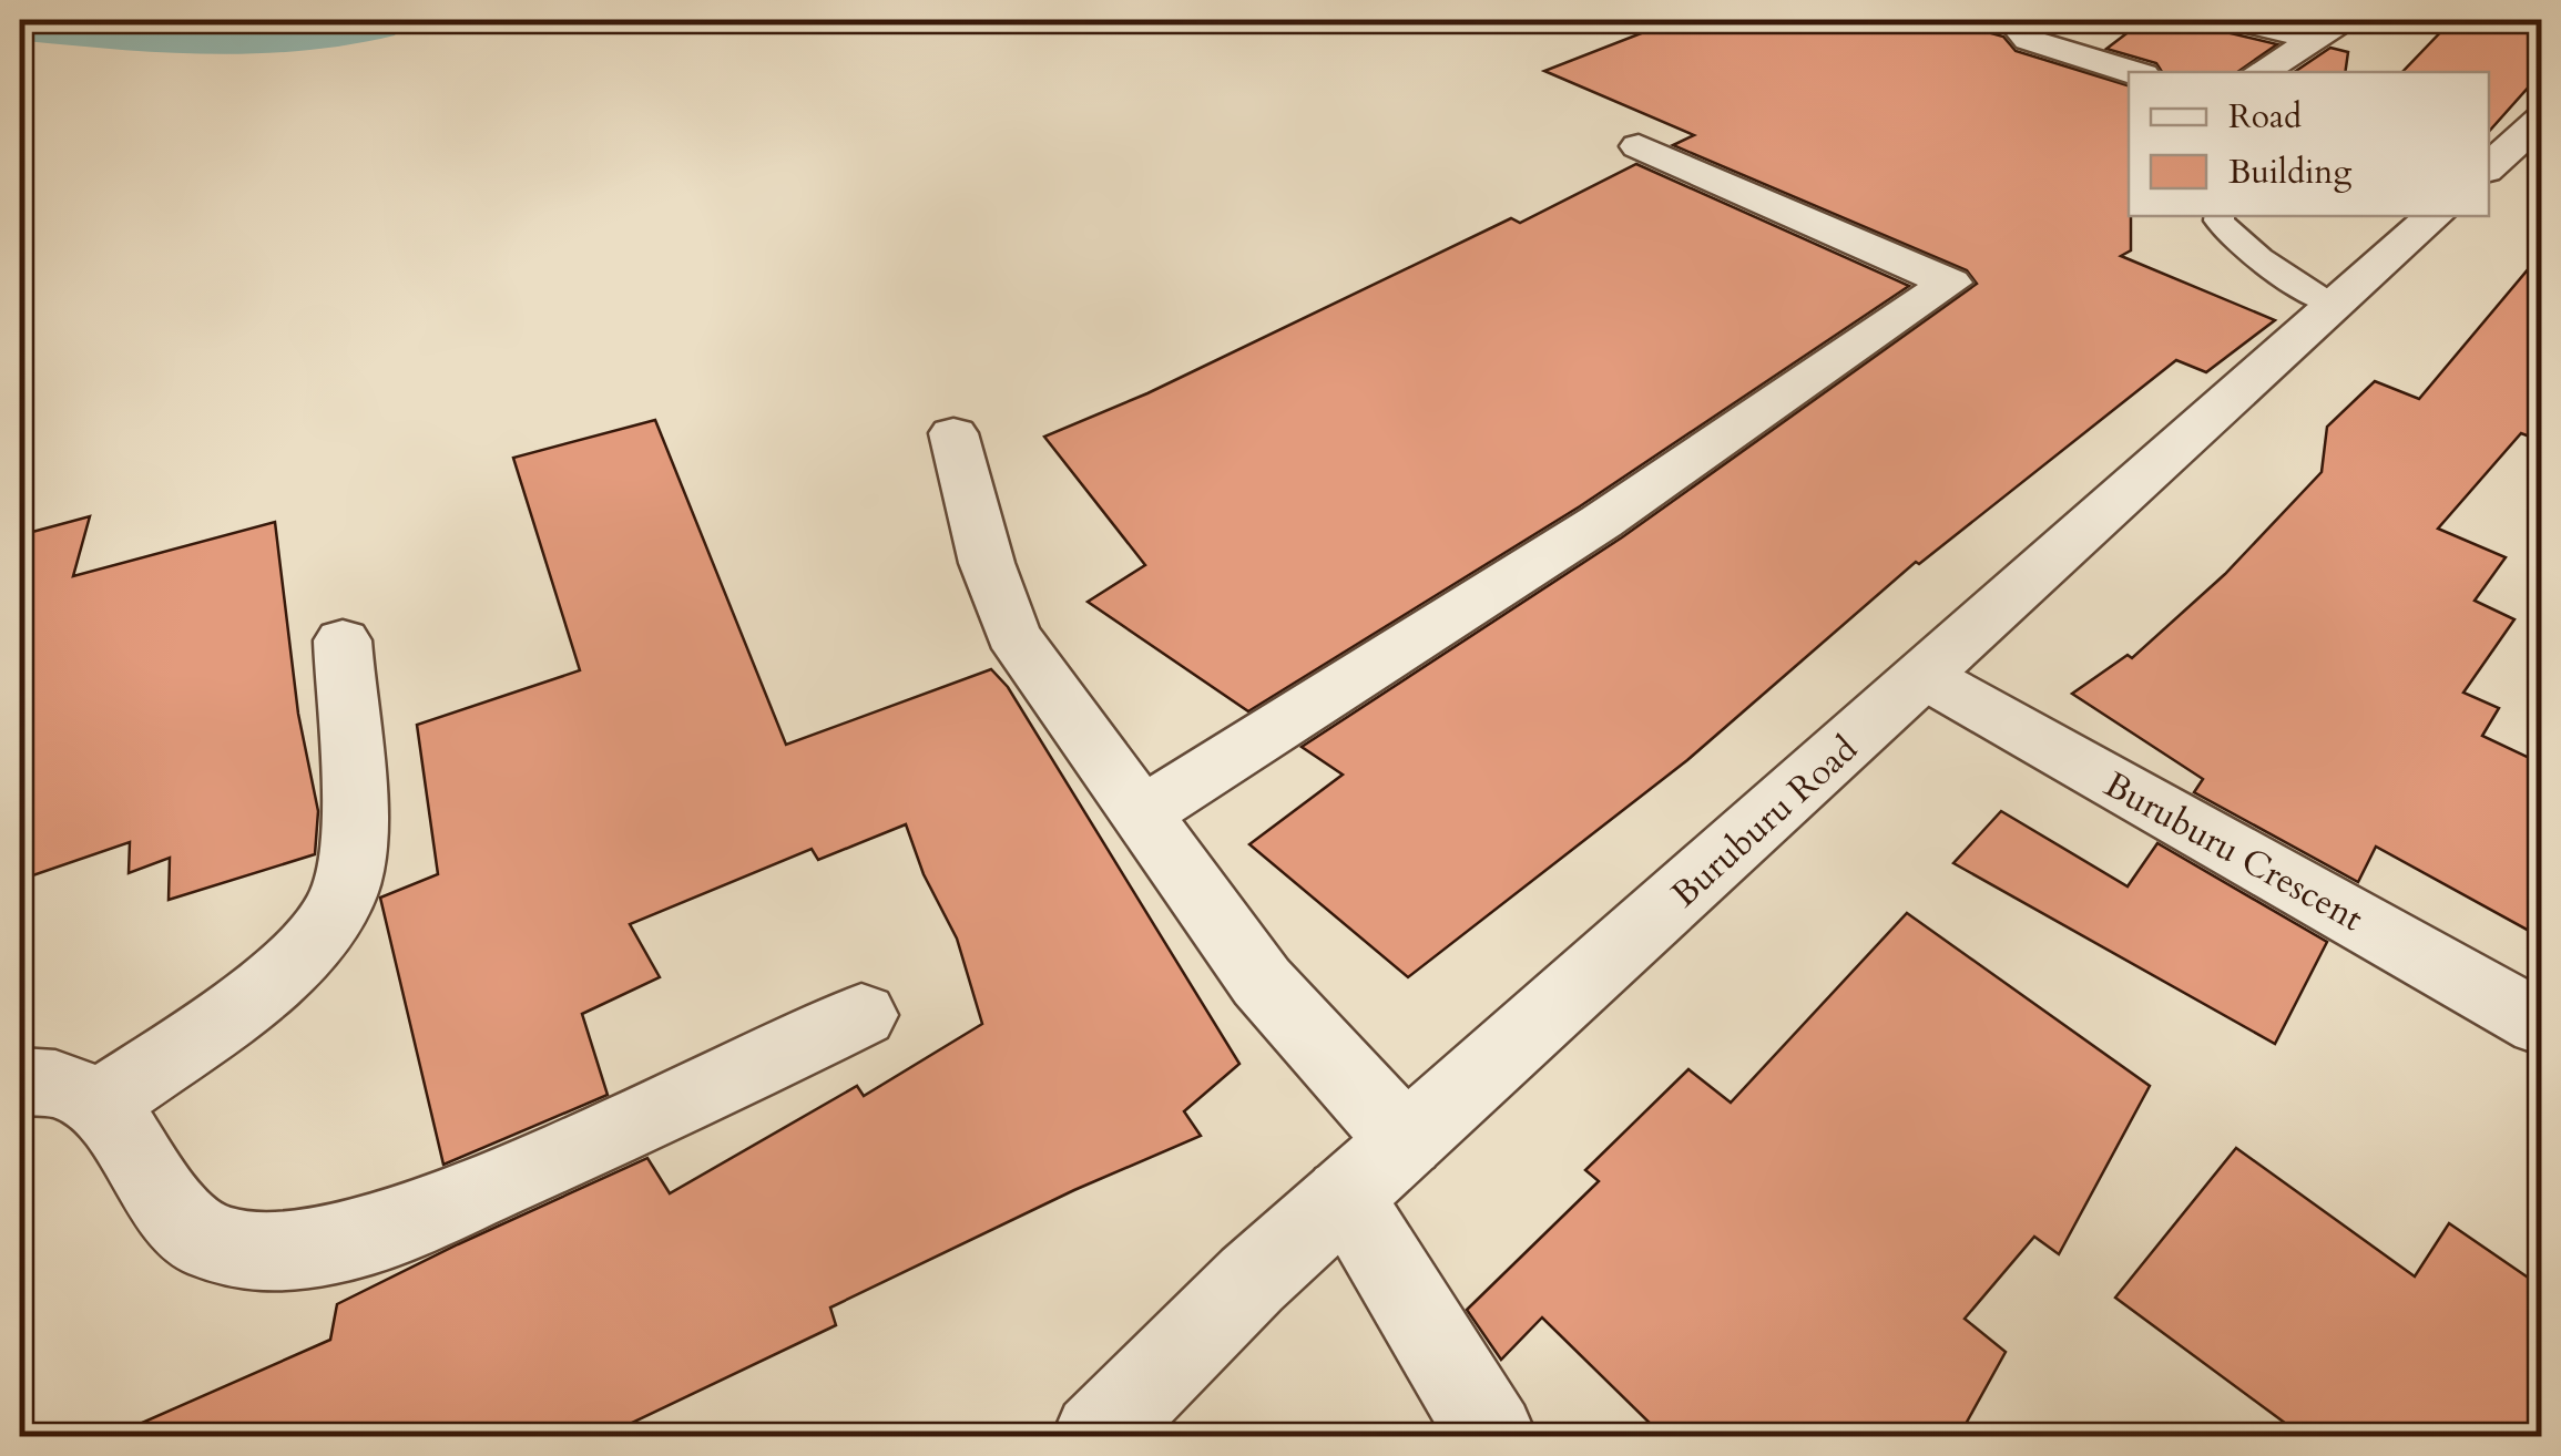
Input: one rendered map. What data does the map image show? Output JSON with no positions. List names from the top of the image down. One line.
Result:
{"streets":{"street":["Buruburu Road","Buruburu Crescent"]},"crossings":[["Buruburu Road","Buruburu Crescent"]],"legend":["Road","Building"]}
